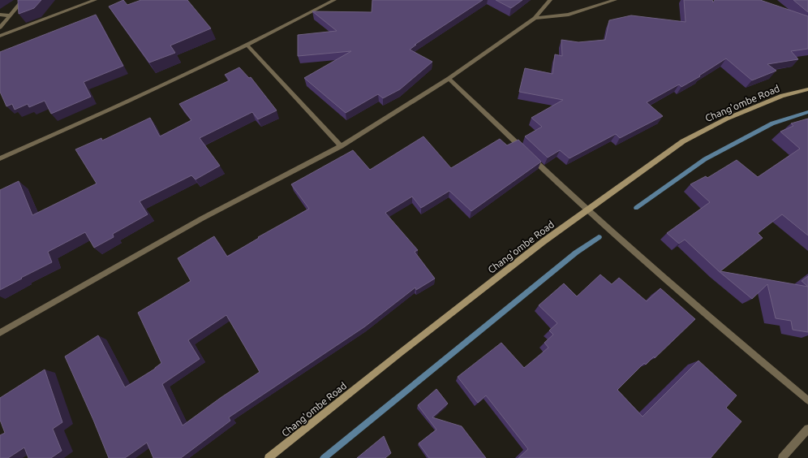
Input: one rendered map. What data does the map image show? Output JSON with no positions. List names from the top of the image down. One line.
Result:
{"streets":{"street":["Chang'ombe Road"]}}
